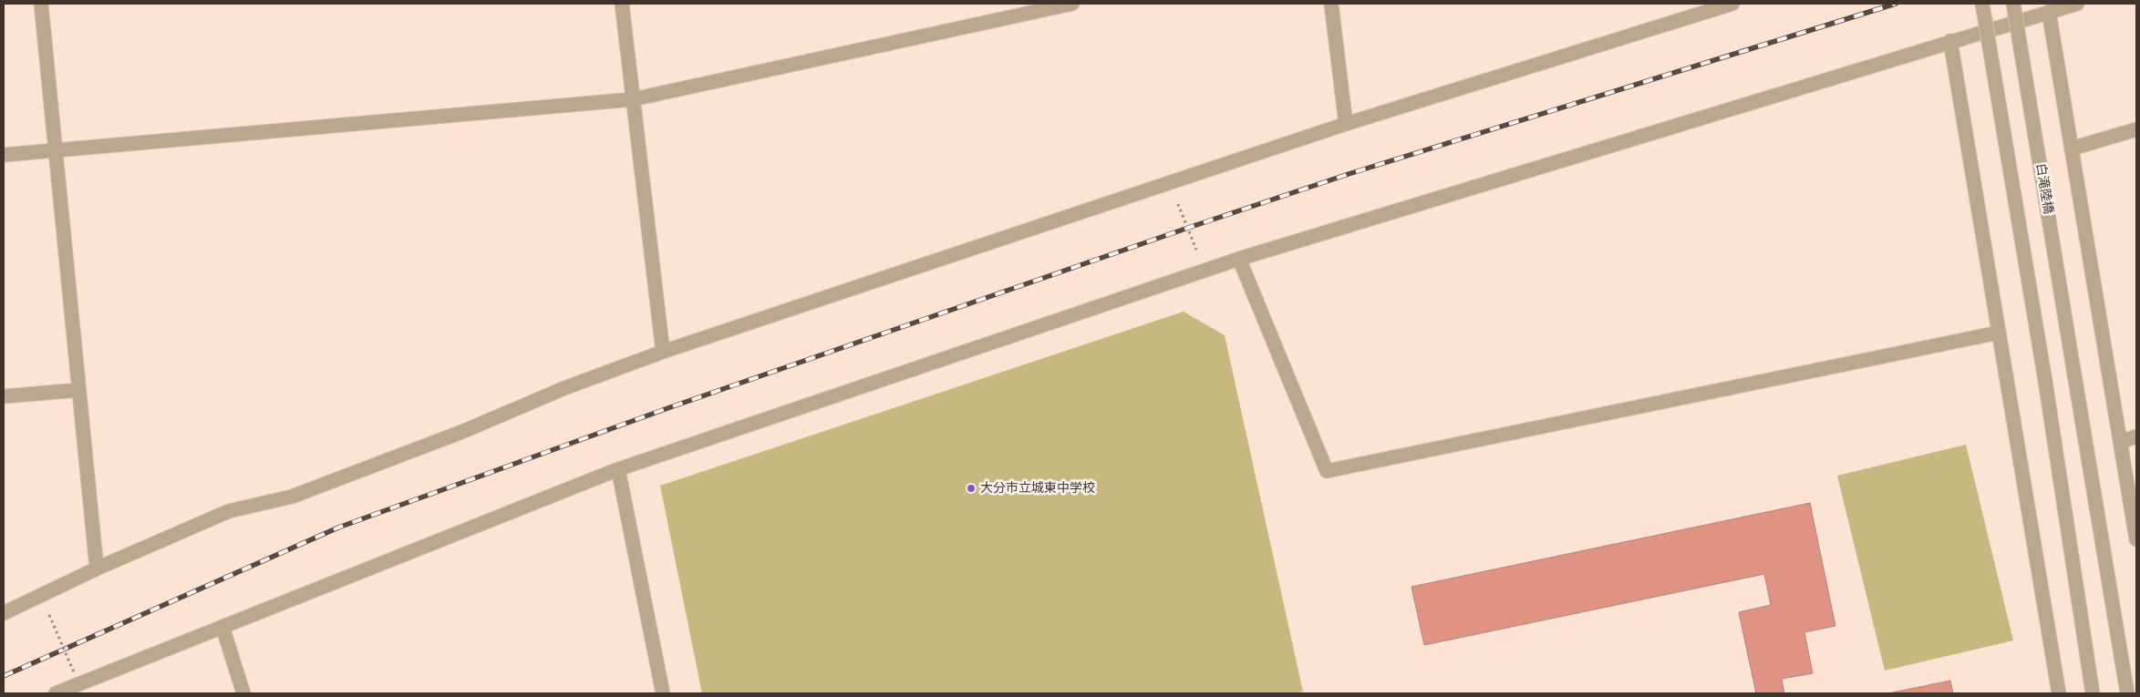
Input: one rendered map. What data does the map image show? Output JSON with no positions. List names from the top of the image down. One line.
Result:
{"streets":{"street":["白滝陸橋"]},"places":["大分市立城東中学校"]}
